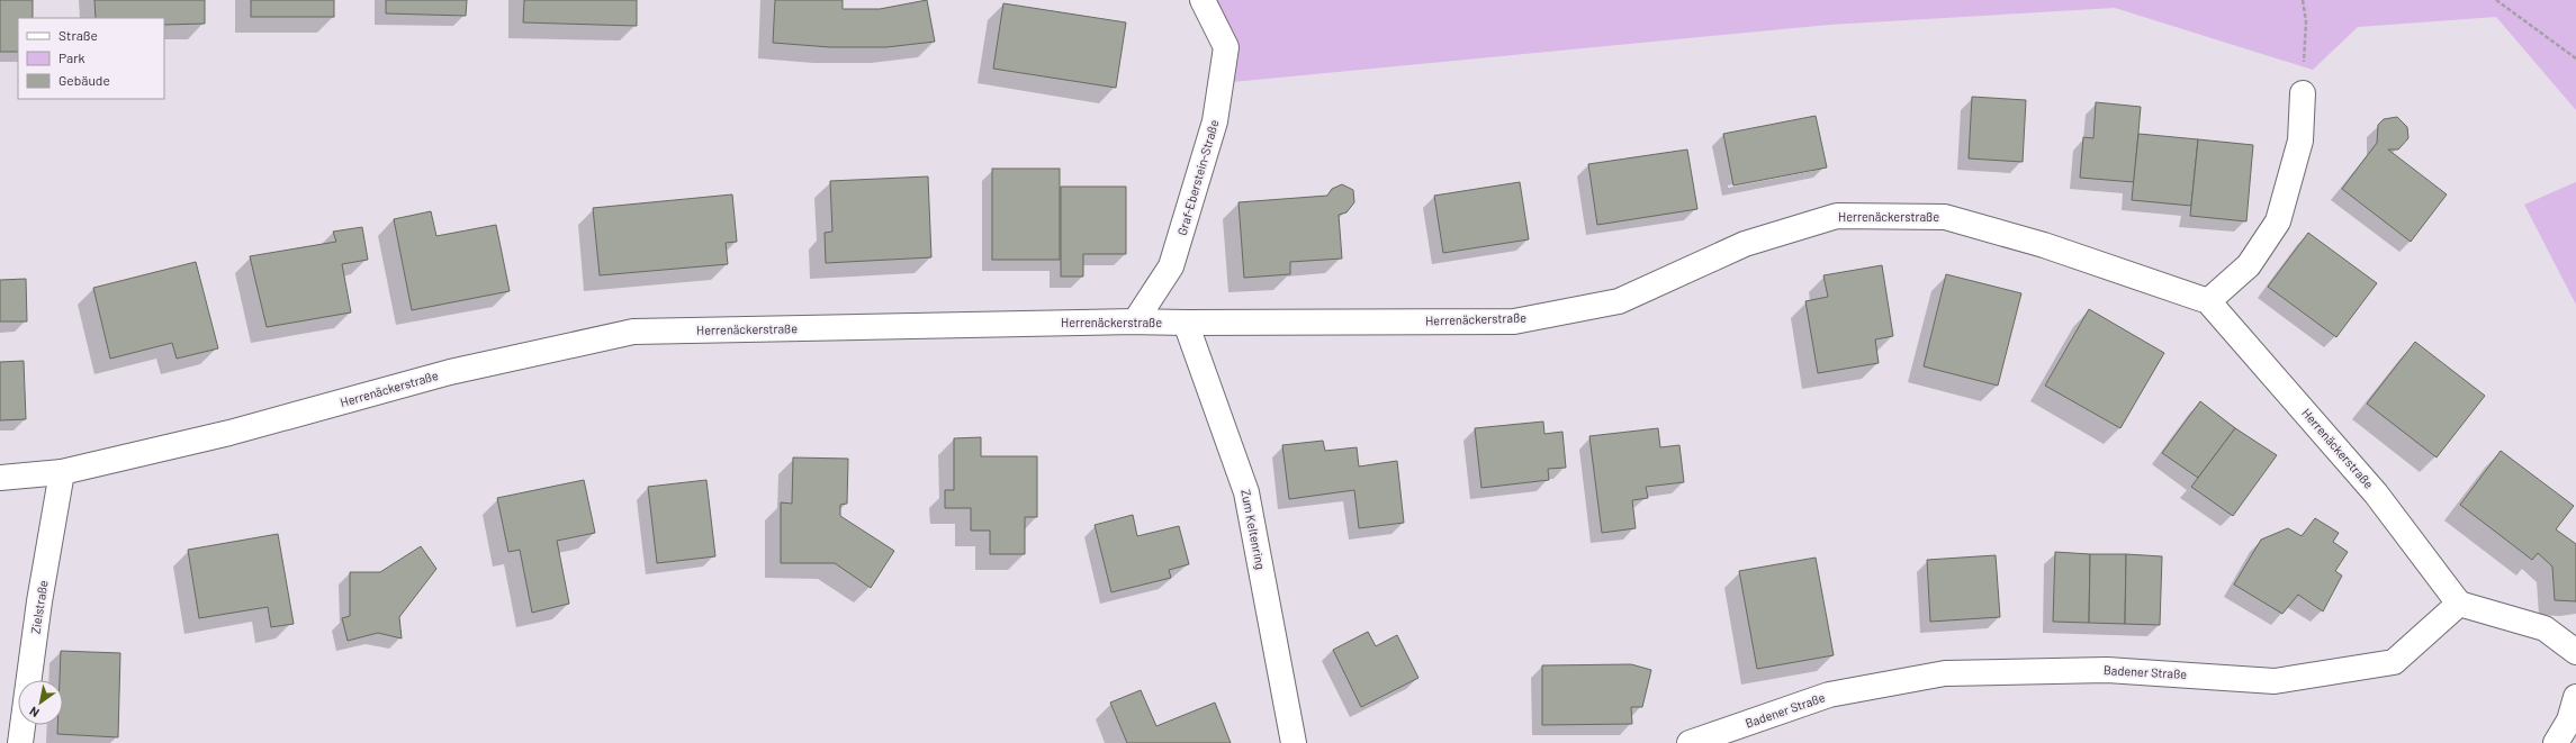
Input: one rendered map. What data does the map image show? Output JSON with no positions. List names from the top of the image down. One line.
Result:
{"streets":{"street":["Graf-Eberstein-Straße","Herrenäckerstraße","Zum Keltenring","Zielstraße","Badener Straße"]},"crossings":[["Graf-Eberstein-Straße","Herrenäckerstraße"],["Herrenäckerstraße","Zum Keltenring"],["Herrenäckerstraße","Zielstraße"],["Herrenäckerstraße","Badener Straße"]],"legend":["Straße","Park","Gebäude"],"north":"bottom left"}
